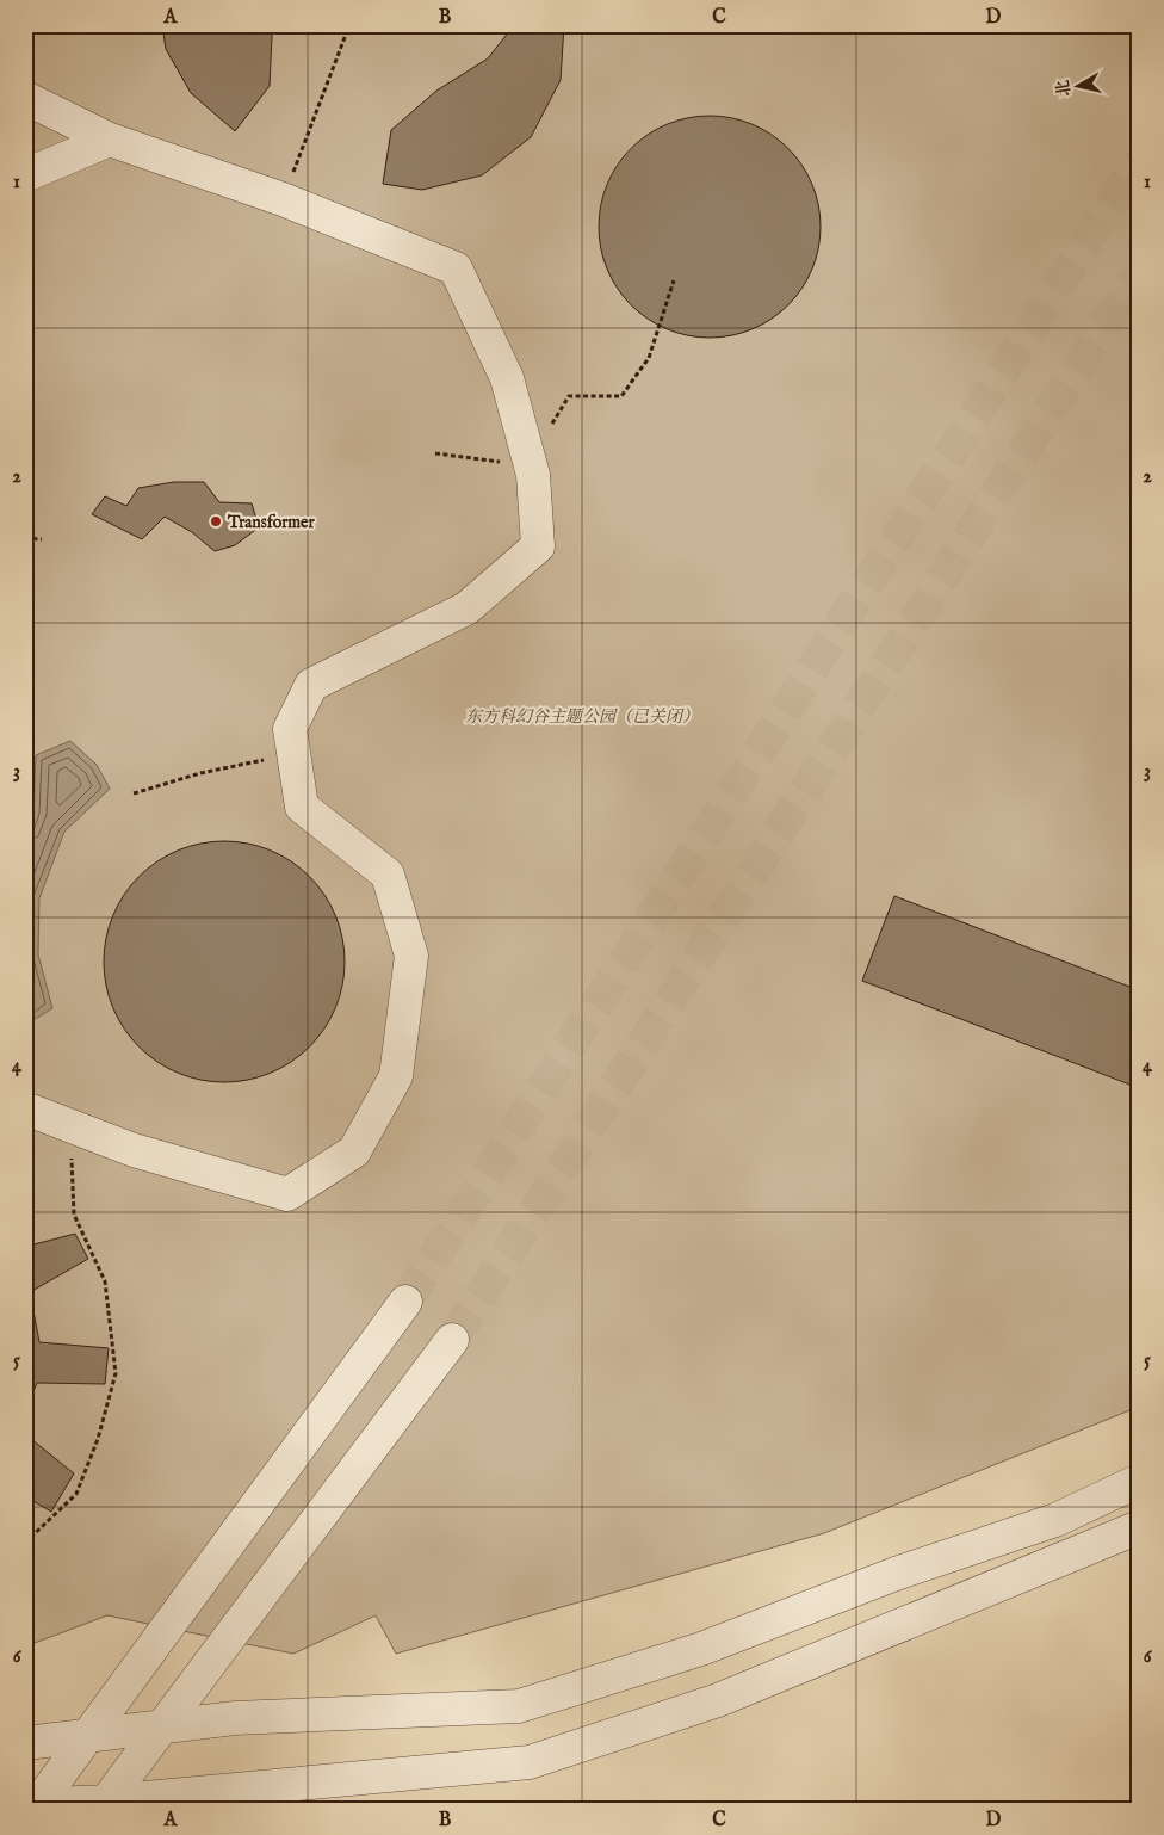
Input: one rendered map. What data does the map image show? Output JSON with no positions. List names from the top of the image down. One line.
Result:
{"parks":["东方科幻谷主题公园（已关闭）"],"places":["Transformer"],"north":"left","grid":{"columns":["A","B","C","D"],"rows":["1","2","3","4","5","6"]}}
